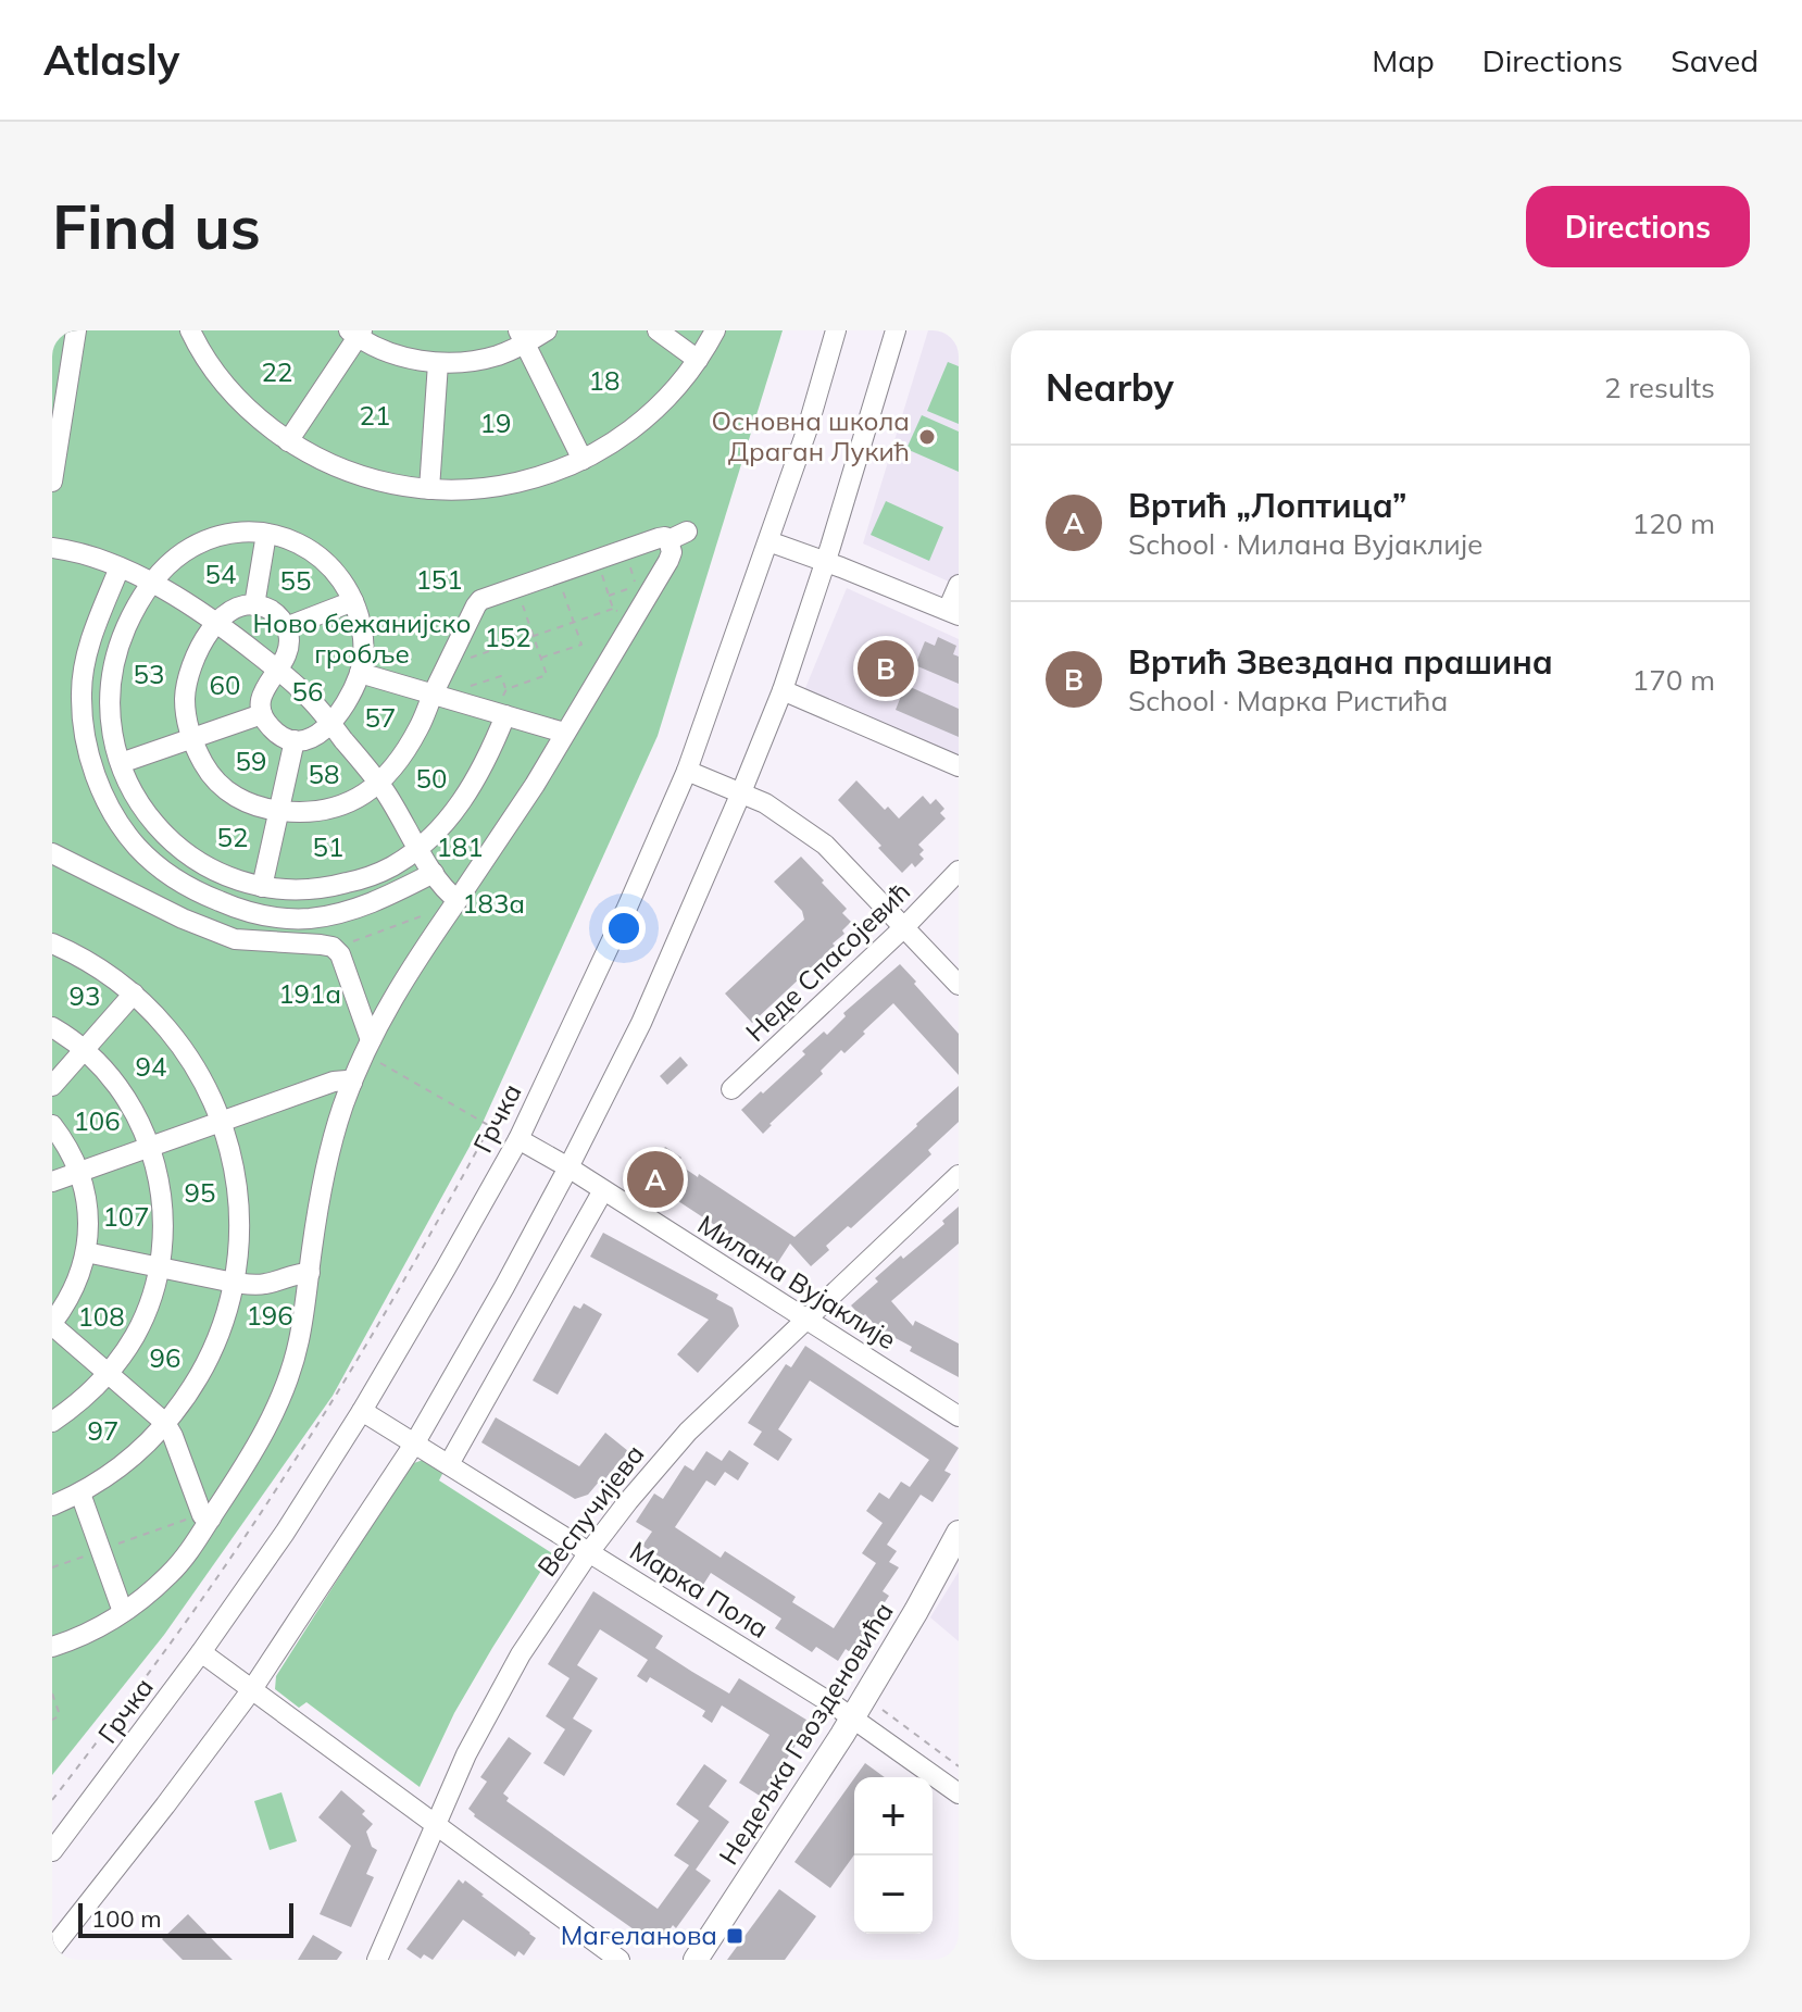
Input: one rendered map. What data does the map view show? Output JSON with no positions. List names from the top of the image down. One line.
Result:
{"streets":{"main road":["Недељка Гвозденовића"],"street":["Неде Спасојевић","Грчка","Милана Вујаклије","Веспучијева","Марка Пола"]},"crossings":[["Грчка","Милана Вујаклије"],["Грчка","Марка Пола"],["Милана Вујаклије","Веспучијева"],["Веспучијева","Марка Пола"],["Марка Пола","Недељка Гвозденовића"]],"parks":["22","18","21","19","54","151","55","Ново бежанијско гробље","152","53","60","56","57","59","58","50","52","51","181","183a","191a","93","94","106","95","107","196","108","96","97"],"places":{"other":["Основна школа Драган Лукић"],"transit":["Магеланова"]},"scale_bar":"100 m","page":{"header":"Atlasly","nav":["Map","Directions","Saved"],"buttons":"Directions","title":"Find us","heading":["Nearby","2 results"],"list":[{"mark":"A","name":"Вртић „Лоптица”","note":"School · Милана Вујаклије","value":"120 m"},{"mark":"B","name":"Вртић Звездана прашина","note":"School · Марка Ристића","value":"170 m"}],"pins":["B","A"],"map_buttons":["+","−"],"scale":"100 m"}}
